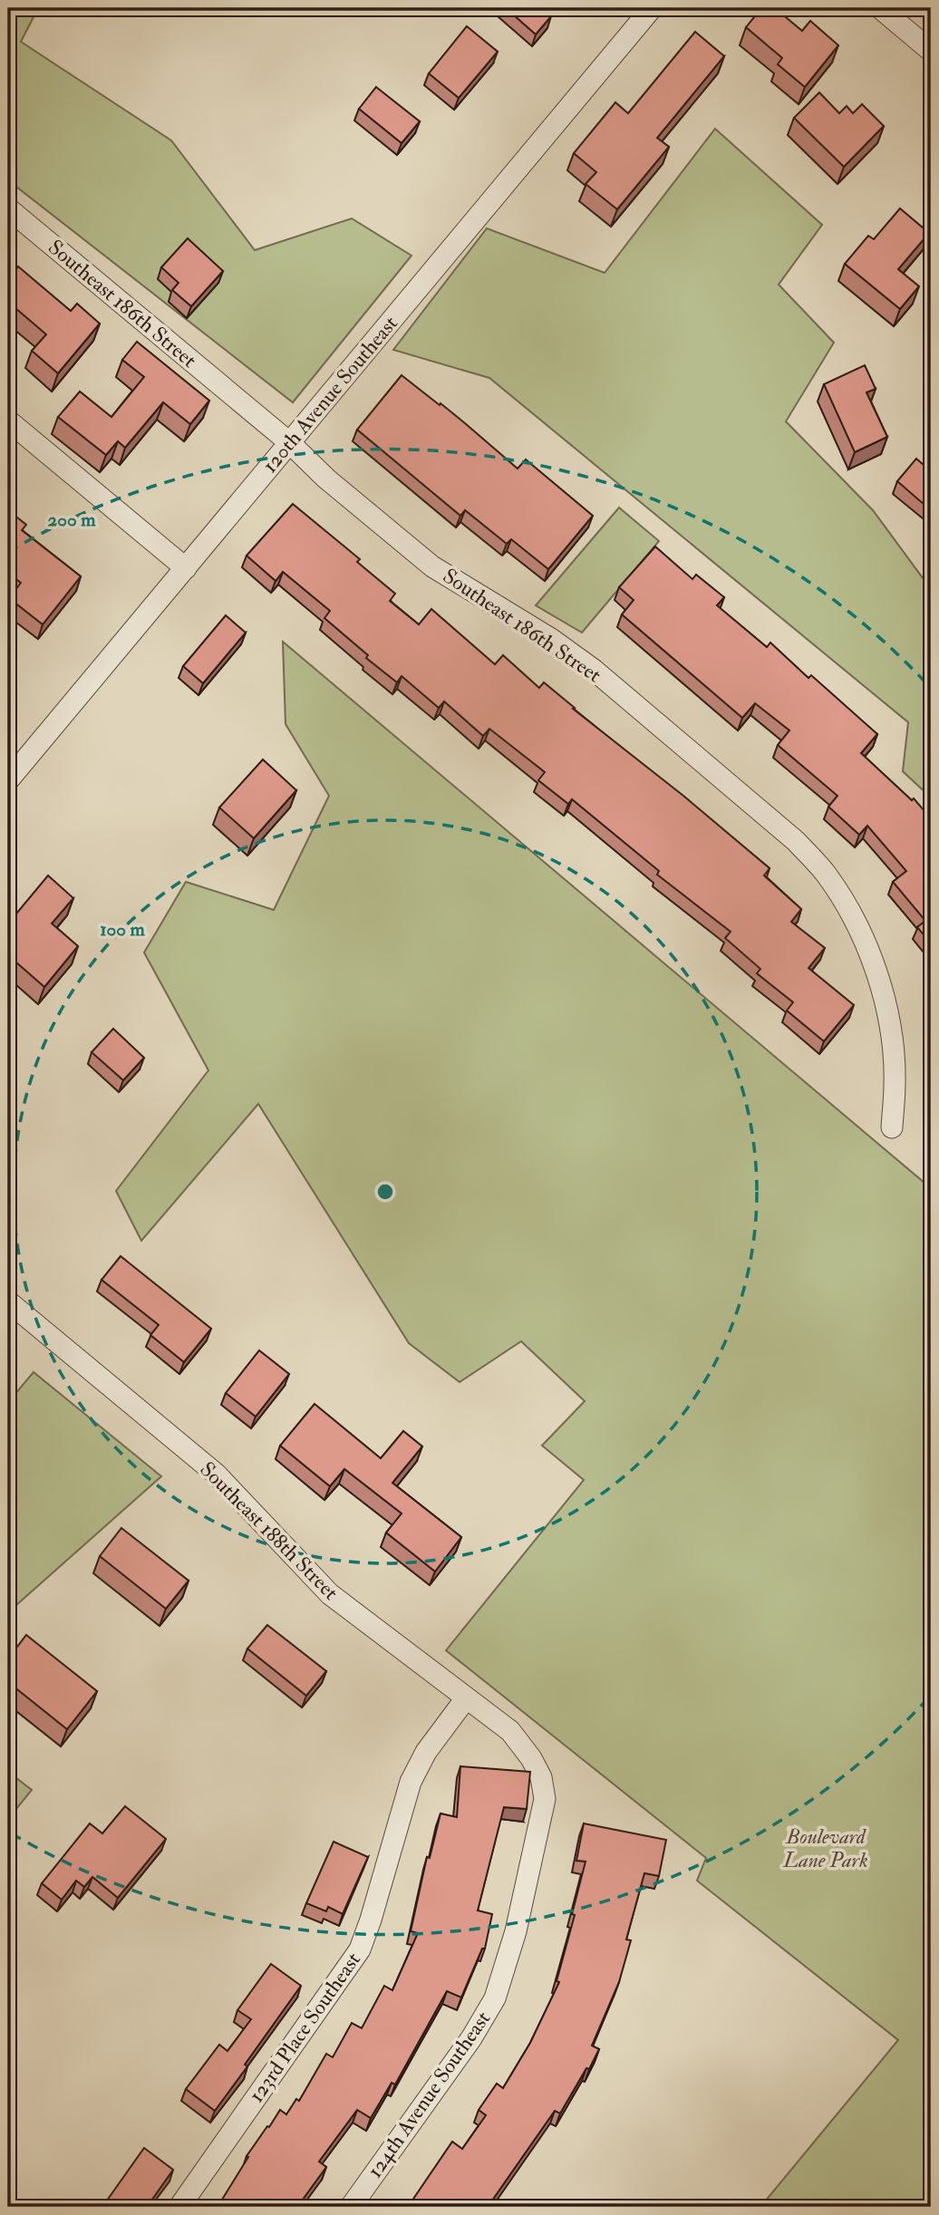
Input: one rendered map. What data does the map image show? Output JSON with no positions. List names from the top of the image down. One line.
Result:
{"streets":{"street":["Southeast 186th Street","120th Avenue Southeast","Southeast 188th Street","123rd Place Southeast","124th Avenue Southeast"]},"crossings":[["Southeast 186th Street","120th Avenue Southeast"],["Southeast 188th Street","123rd Place Southeast"],["Southeast 188th Street","124th Avenue Southeast"]],"parks":["Boulevard Lane Park"],"rings":["200 m","100 m"]}
